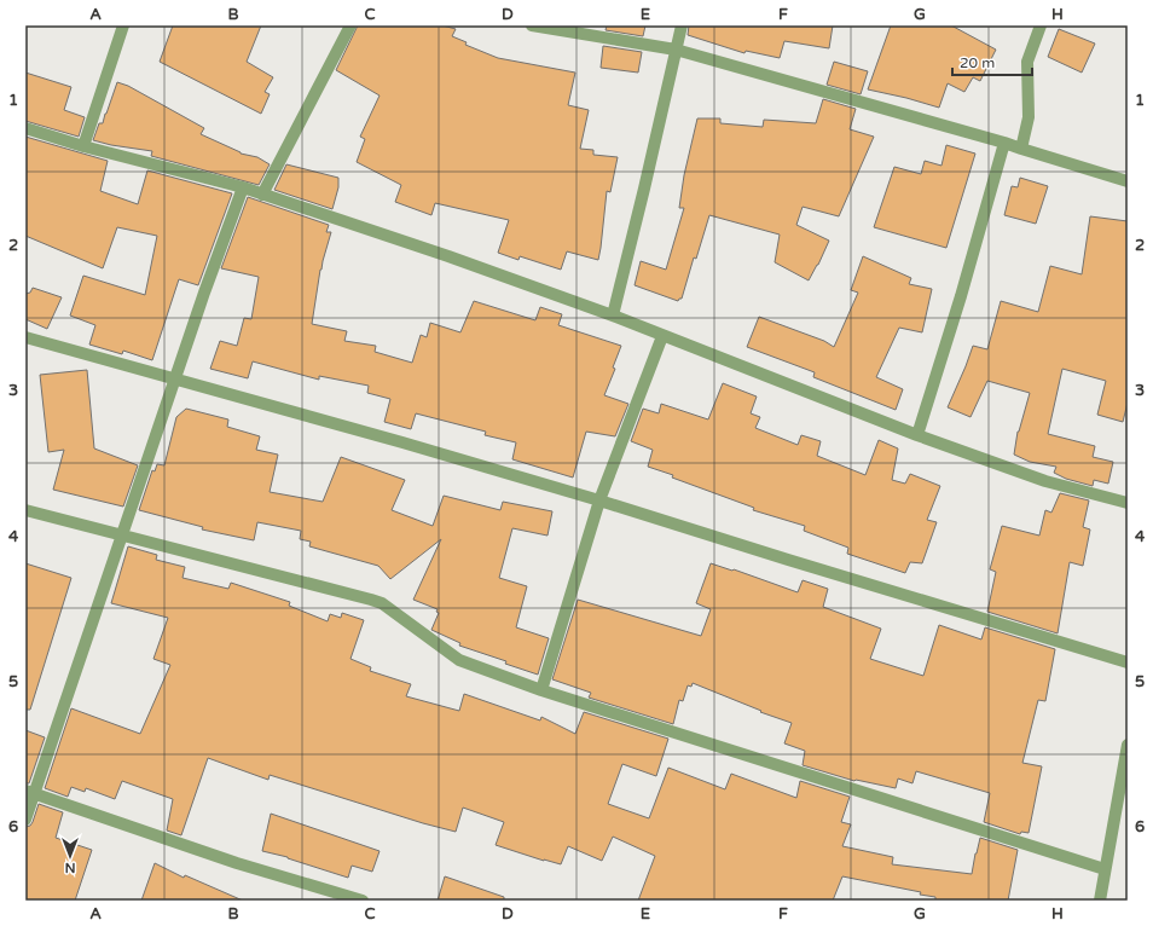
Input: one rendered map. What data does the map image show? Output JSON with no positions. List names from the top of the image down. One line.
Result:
{"scale_bar":"20 m","north":"bottom","grid":{"columns":["A","B","C","D","E","F","G","H"],"rows":["1","2","3","4","5","6"]}}
